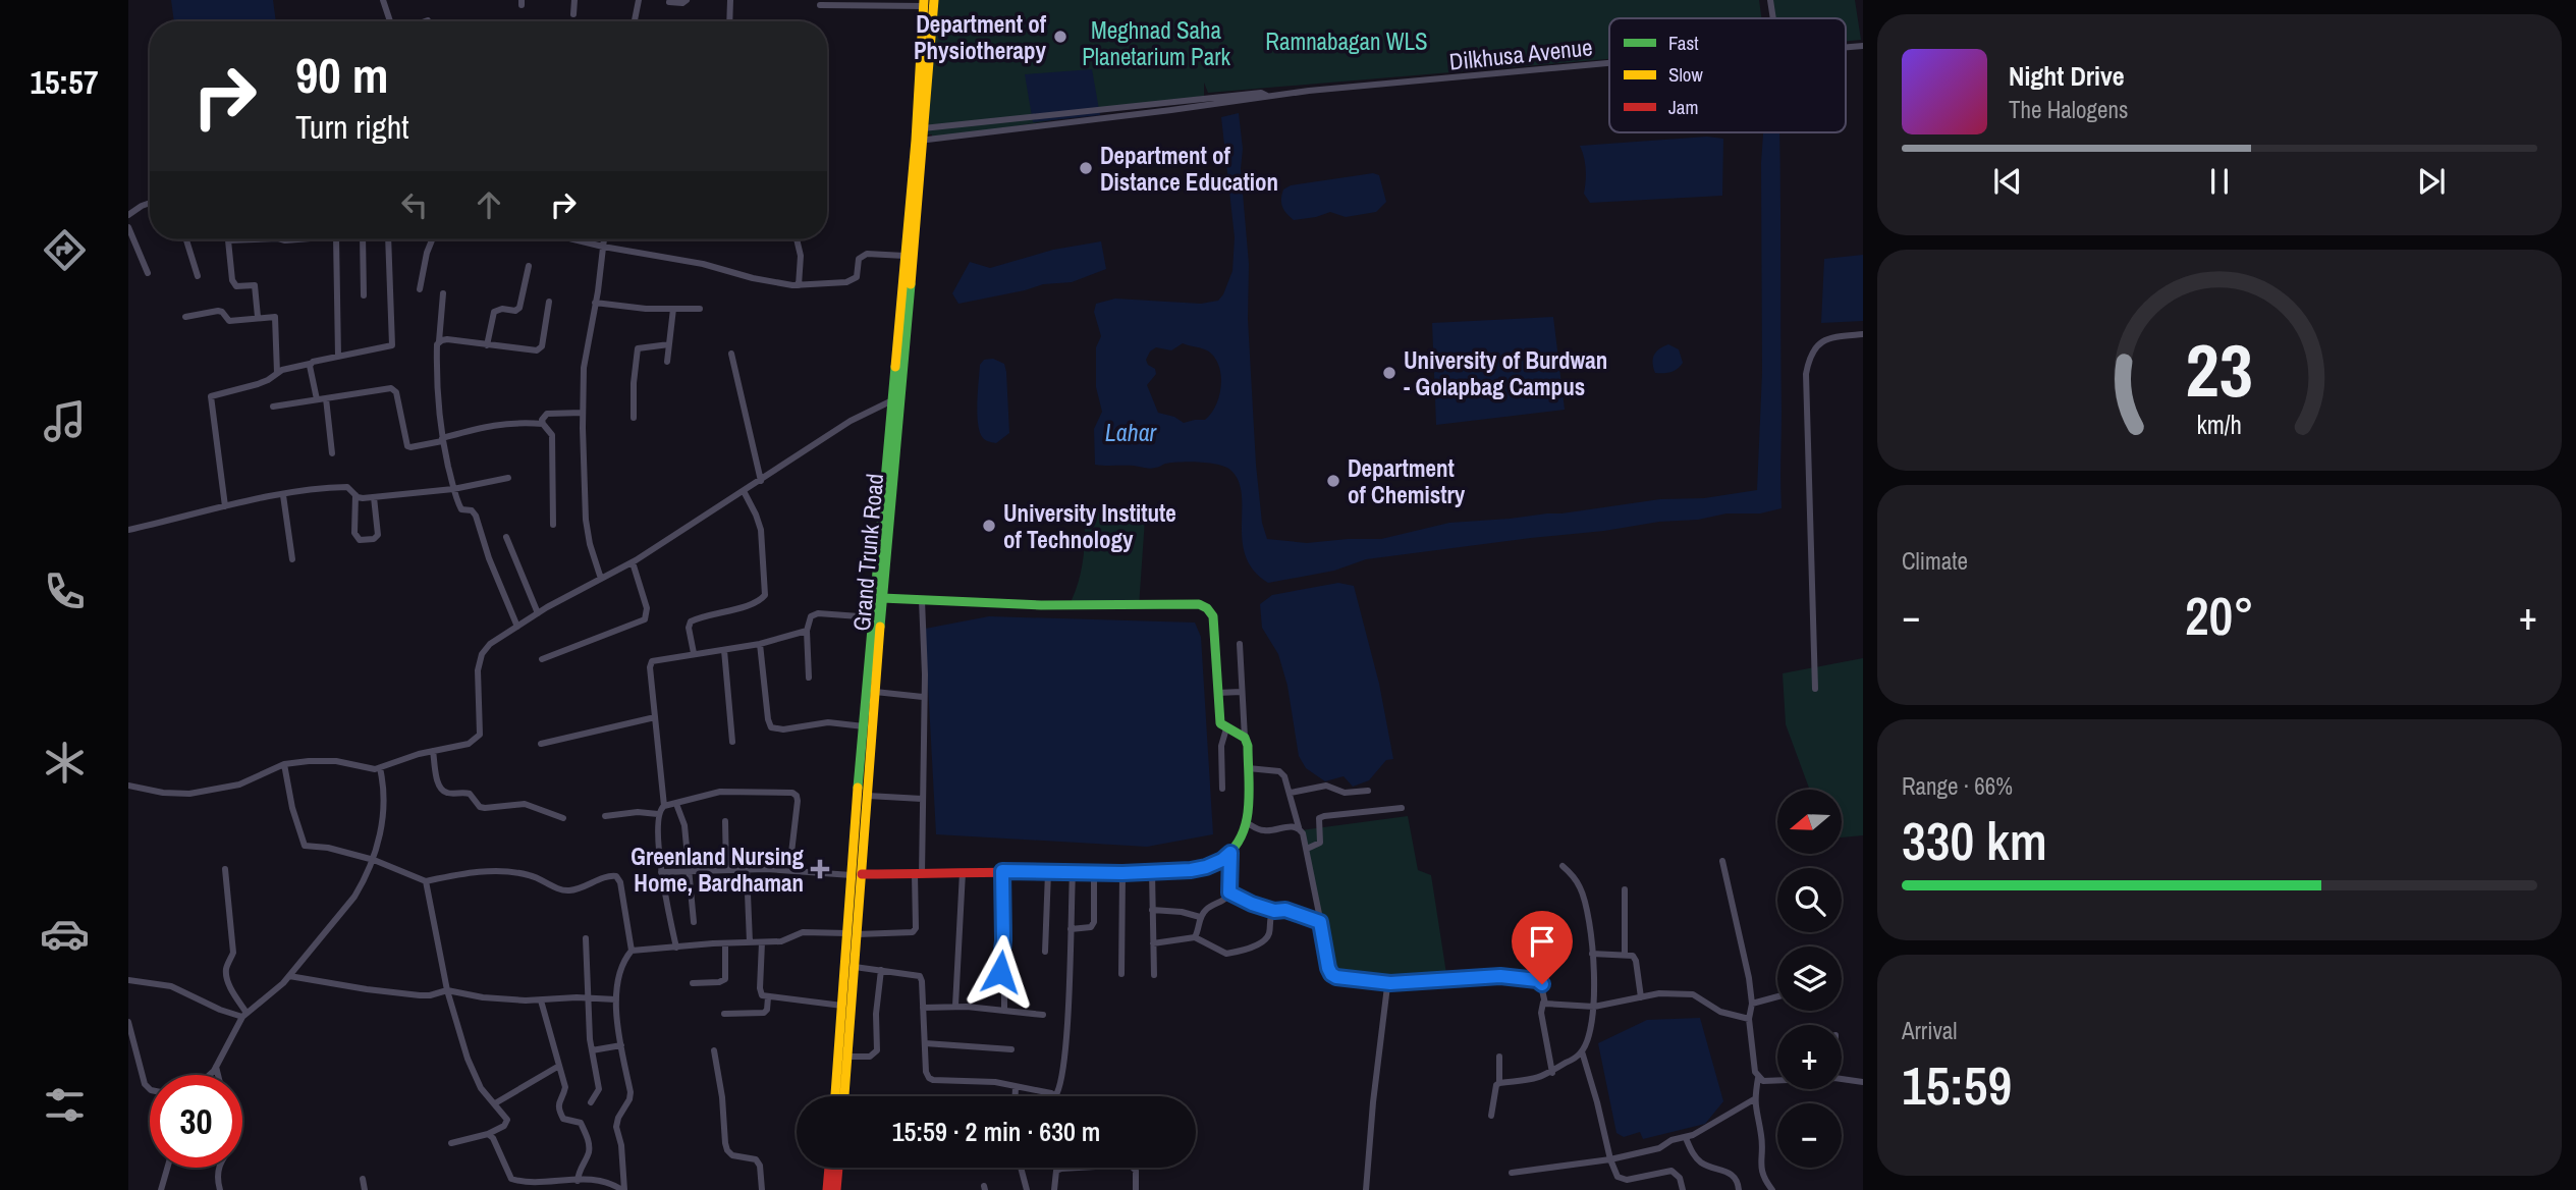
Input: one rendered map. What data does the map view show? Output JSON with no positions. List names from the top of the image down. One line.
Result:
{"streets":{"main road":["Grand Trunk Road"],"street":["Dilkhusa Avenue"]},"crossings":[["Dilkhusa Avenue","Grand Trunk Road"]],"water":["Lahar"],"parks":["Meghnad Saha Planetarium Park","Ramnabagan WLS"],"places":{"other":["Department of Physiotherapy","Department of Distance Education","University of Burdwan - Golapbag Campus","Department of Chemistry","University Institute of Technology"],"health":["Greenland Nursing Home, Bardhaman"]},"legend":["Fast","Slow","Jam"],"north":"left","page":{"tabs":"15:57","turn":["90 m","Turn right"],"song":["Night Drive","The Halogens"],"tile":["Climate",["Range · 66%","330 km"],["Arrival","15:59"]],"heat":["−","20°","+"],"map_buttons":["+","−"],"limit":"30","trip":"15:59 · 2 min · 630 m","gauge":["23","km/h"]}}
